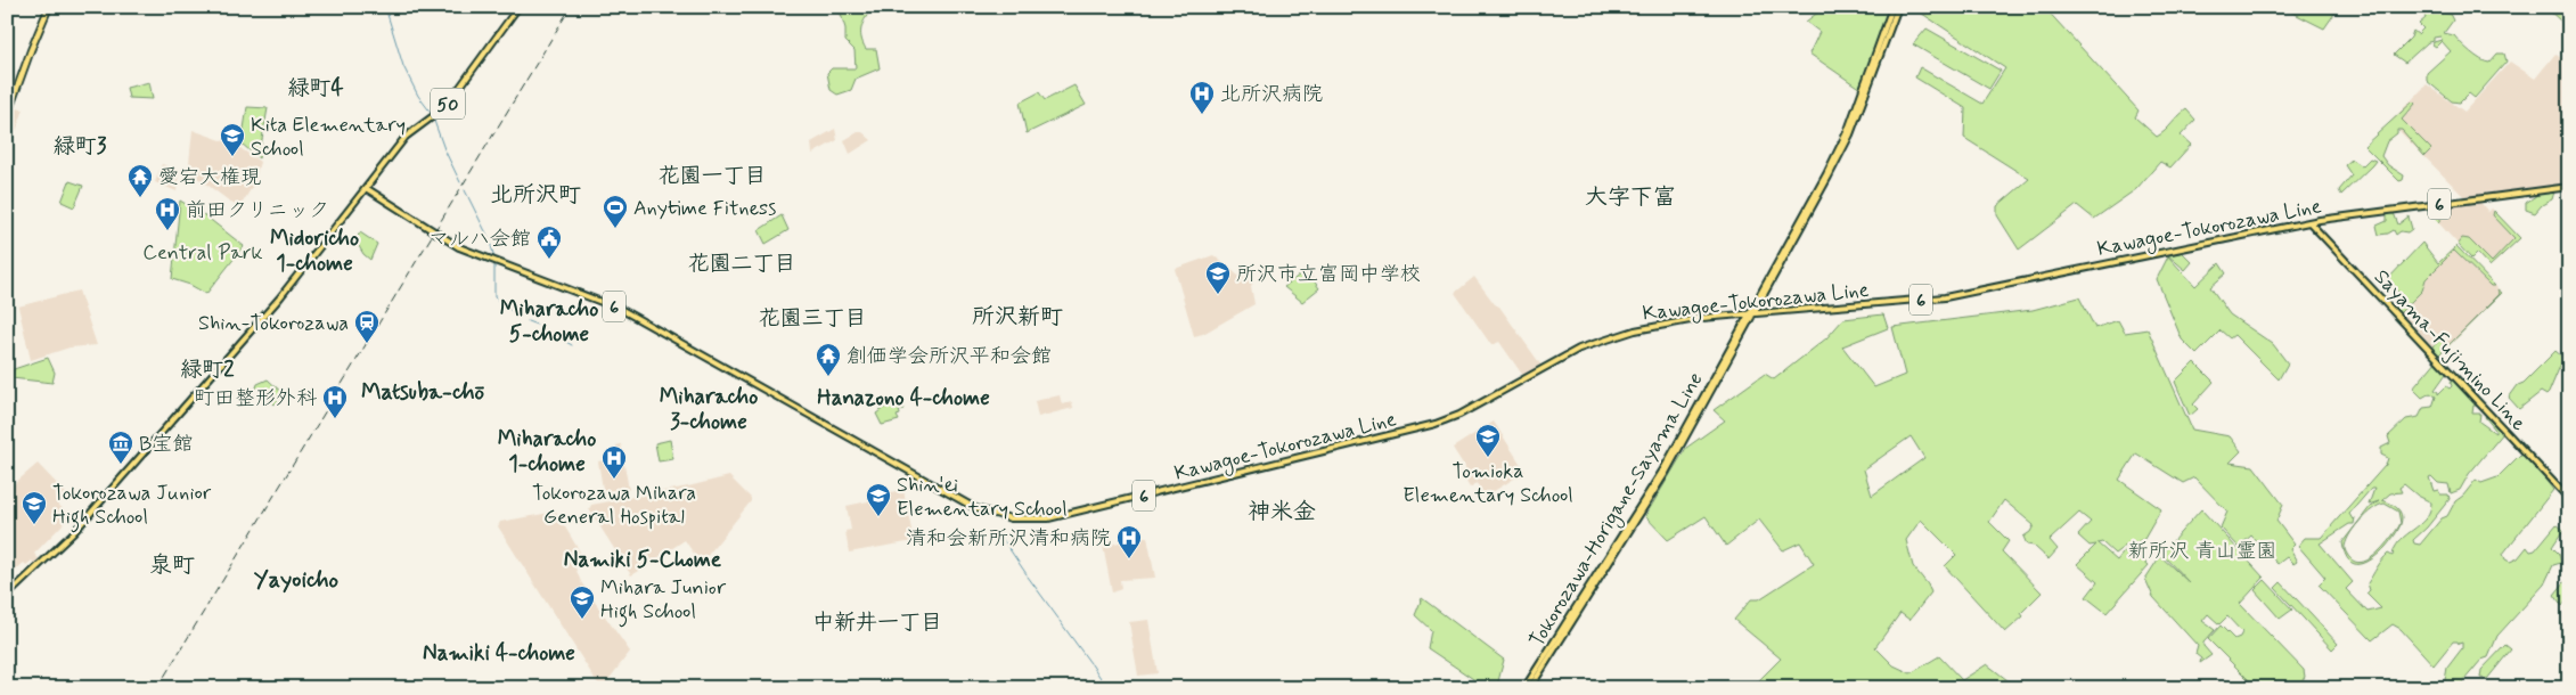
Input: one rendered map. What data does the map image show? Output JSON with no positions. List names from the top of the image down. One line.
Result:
{"streets":{"main road":["50","6","Kawagoe-Tokorozawa Line","Sayama-Fujimino Line","Tokorozawa-Horigane-Sayama Line"]},"crossings":[["50","Kawagoe-Tokorozawa Line"],["Kawagoe-Tokorozawa Line","Sayama-Fujimino Line"],["Kawagoe-Tokorozawa Line","Tokorozawa-Horigane-Sayama Line"]],"districts":["緑町4","緑町3","花園一丁目","北所沢町","大字下富","Midoricho 1-chome","花園二丁目","Miharacho 5-chome","所沢新町","花園三丁目","緑町2","Matsuba-chō","Miharacho 3-chome","Hanazono 4-chome","Miharacho 1-chome","神米金","Namiki 5-Chome","泉町","Yayoicho","中新井一丁目","Namiki 4-chome"],"parks":["Central Park","新所沢 青山霊園"],"places":{"hospital":["北所沢病院","前田クリニック","町田整形外科","Tokorozawa Mihara General Hospital","清和会新所沢清和病院"],"school or university":["Kita Elementary School","所沢市立富岡中学校","Tomioka Elementary School","Shin'ei Elementary School","Tokorozawa Junior High School","Mihara Junior High School"],"temple":["愛宕大権現","創価学会所沢平和会館"],"sports":["Anytime Fitness"],"public building":["マルハ会館"],"station":["Shin-Tokorozawa"],"museum":["B宝館"]}}
